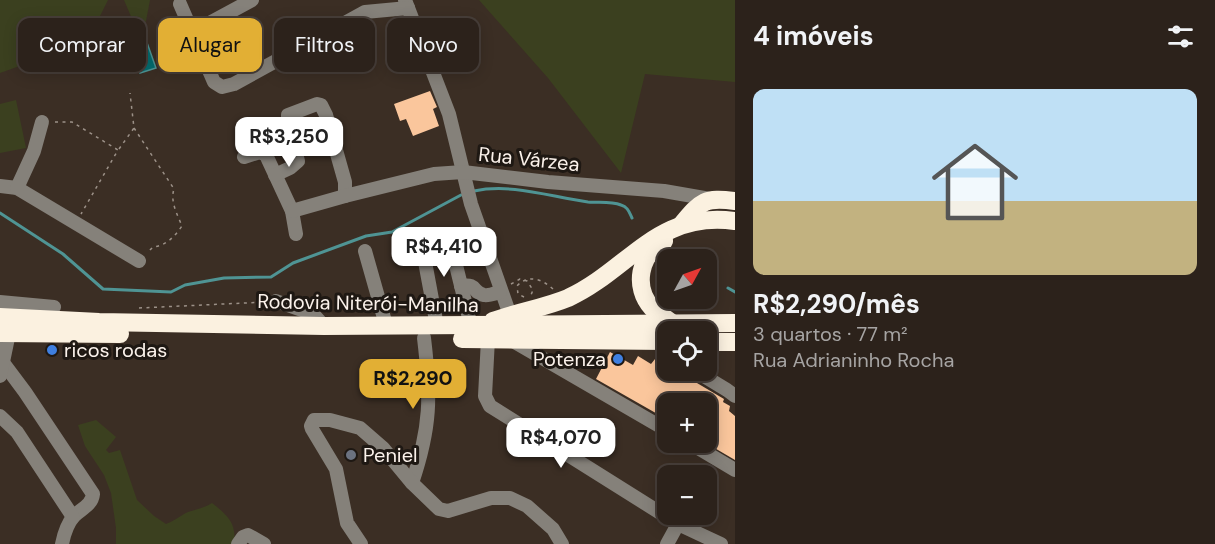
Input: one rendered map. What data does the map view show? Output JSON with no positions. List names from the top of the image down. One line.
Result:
{"streets":{"highway":["Rodovia Niterói-Manilha"],"street":["Rua Várzea"]},"places":["ricos rodas","Potenza","Peniel"],"north":"top right","page":{"heading":"4 imóveis","chip":["Comprar","Alugar","Filtros","Novo"],"list":[{"name":"R$2,290/mês","note":"3 quartos · 77 m² · Rua Adrianinho Rocha"}],"price":["R$3,250","R$4,410","R$2,290","R$4,070"],"map_buttons":["+","−"]}}
